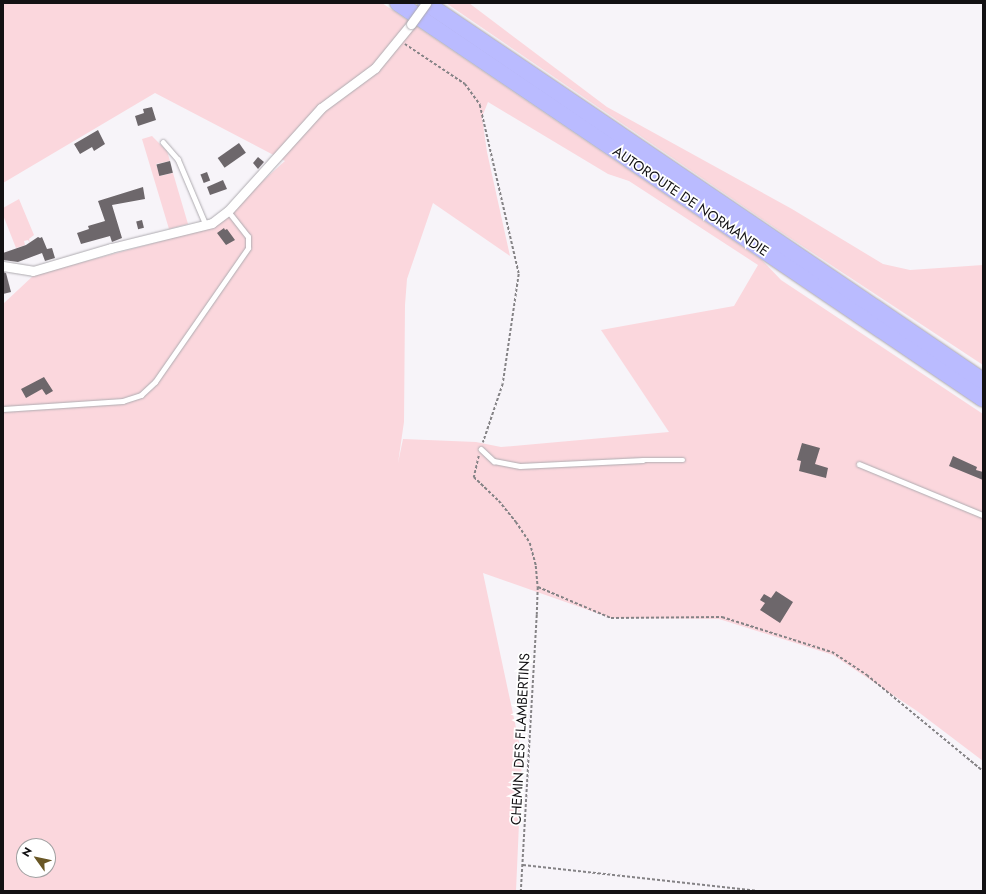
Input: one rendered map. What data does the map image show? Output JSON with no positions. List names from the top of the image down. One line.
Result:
{"streets":{"highway":["AUTOROUTE DE NORMANDIE"],"path":["CHEMIN DES FLAMBERTINS"]},"north":"top left"}
